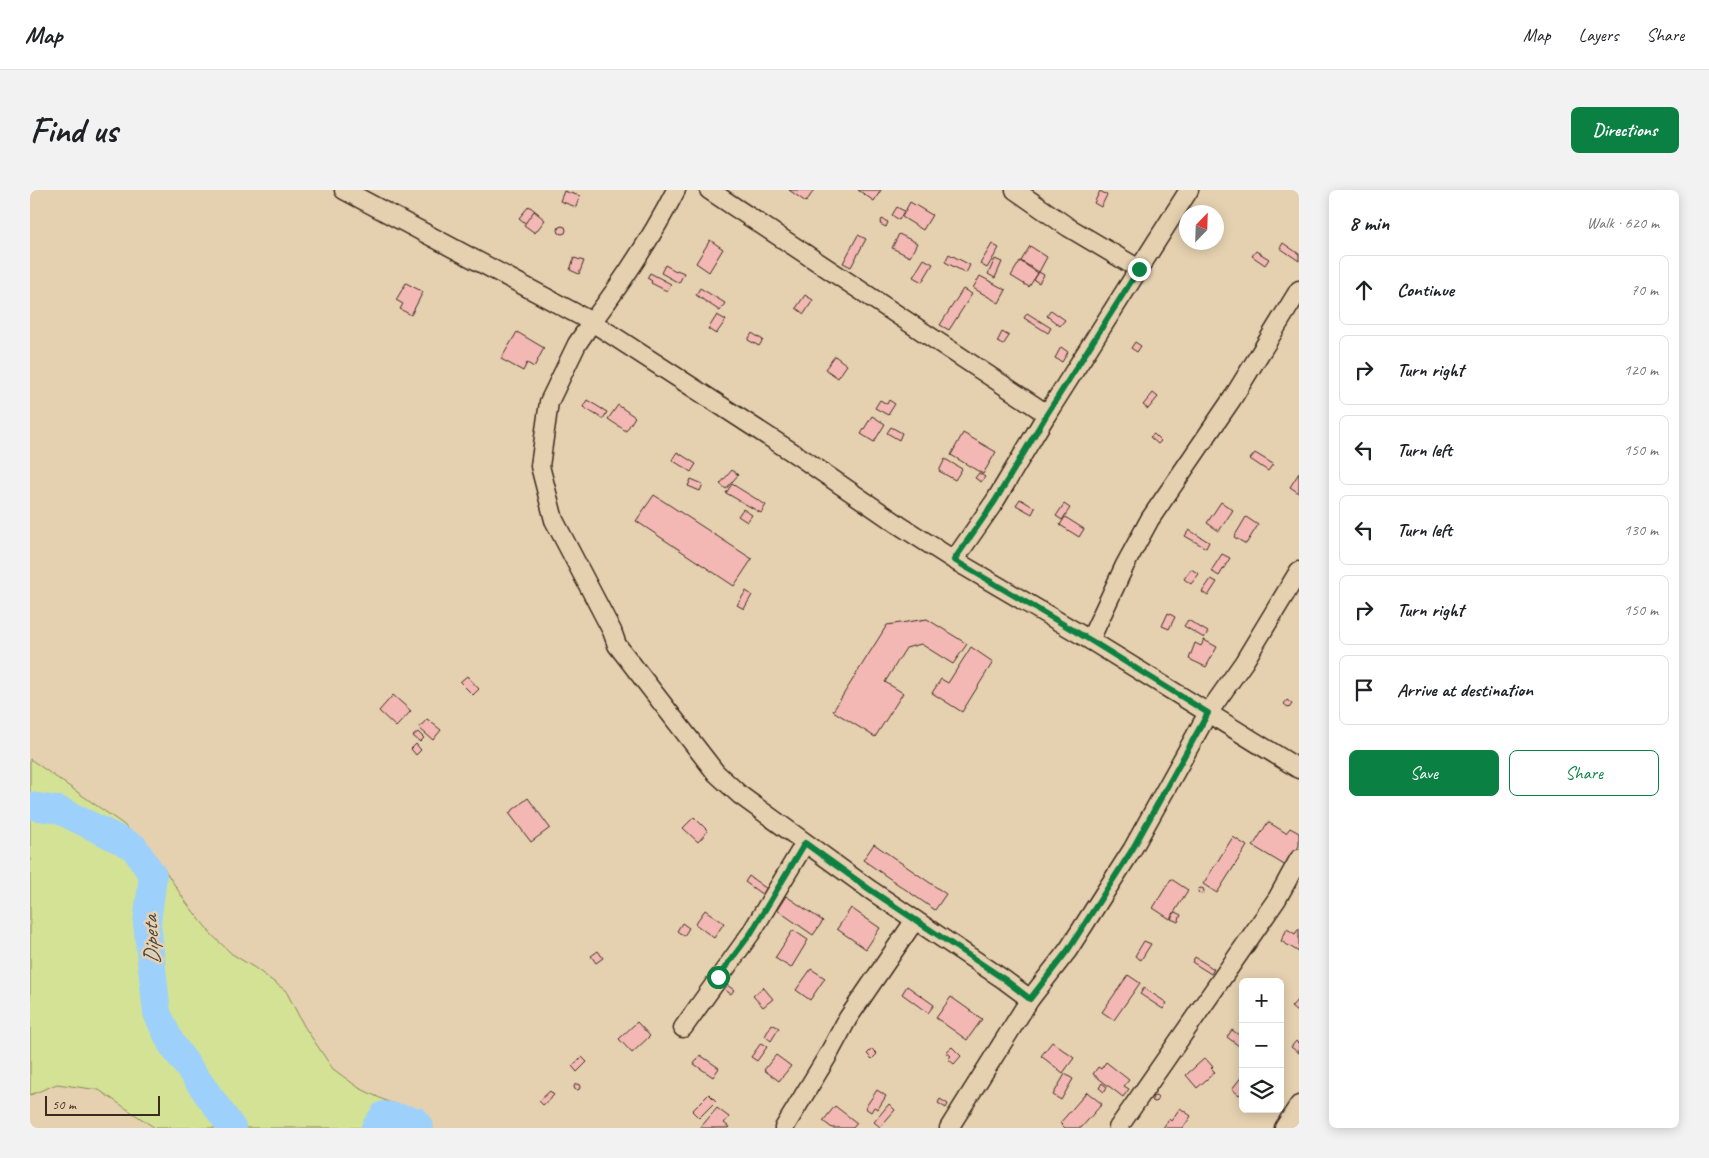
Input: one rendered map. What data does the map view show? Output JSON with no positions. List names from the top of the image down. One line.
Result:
{"water":["Dipeta"],"scale_bar":"50 m","north":"top right","page":{"header":"Map","nav":["Map","Layers","Share"],"buttons":["Directions",["Save","Share"]],"title":"Find us","heading":["8 min","Walk · 620 m"],"list":[["Continue","70 m"],["Turn right","120 m"],["Turn left","150 m"],["Turn left","130 m"],["Turn right","150 m"],"Arrive at destination"],"map_buttons":["+","−"],"scale":"50 m"}}
